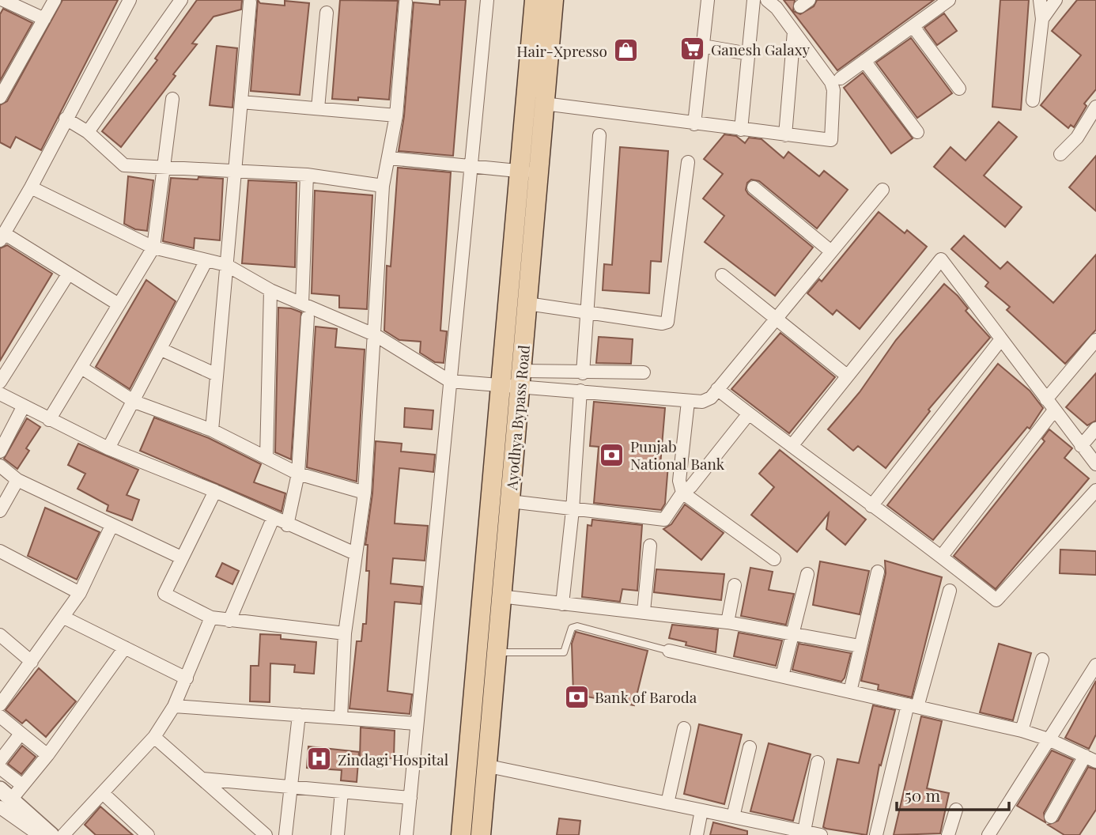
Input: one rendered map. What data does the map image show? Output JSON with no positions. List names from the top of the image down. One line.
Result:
{"streets":{"main road":["Ayodhya Bypass Road"]},"places":{"supermarket":["Ganesh Galaxy"],"shop":["Hair-Xpresso"],"bank":["Punjab National Bank","Bank of Baroda"],"hospital":["Zindagi Hospital"]},"scale_bar":"50 m"}
